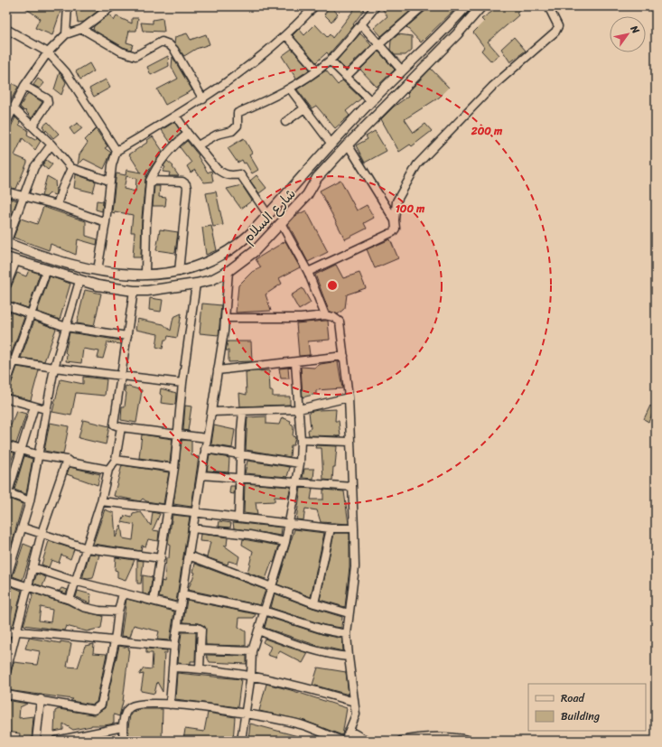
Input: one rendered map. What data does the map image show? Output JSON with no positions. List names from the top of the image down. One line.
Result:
{"streets":{"street":["شارع السلام"]},"legend":["Road","Building"],"north":"top right","rings":["200 m","100 m"]}
